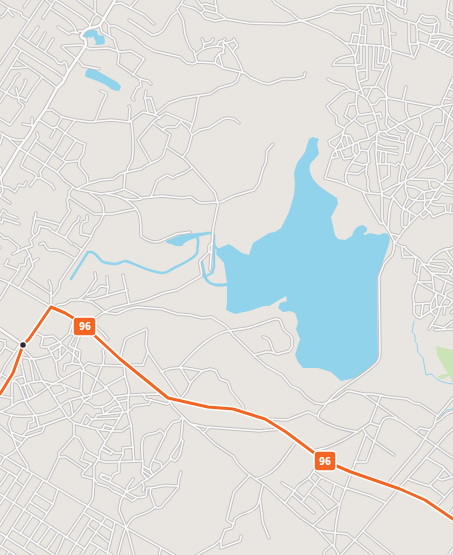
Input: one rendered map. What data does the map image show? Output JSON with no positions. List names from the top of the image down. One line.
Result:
{"lines":["transit line 96"]}
